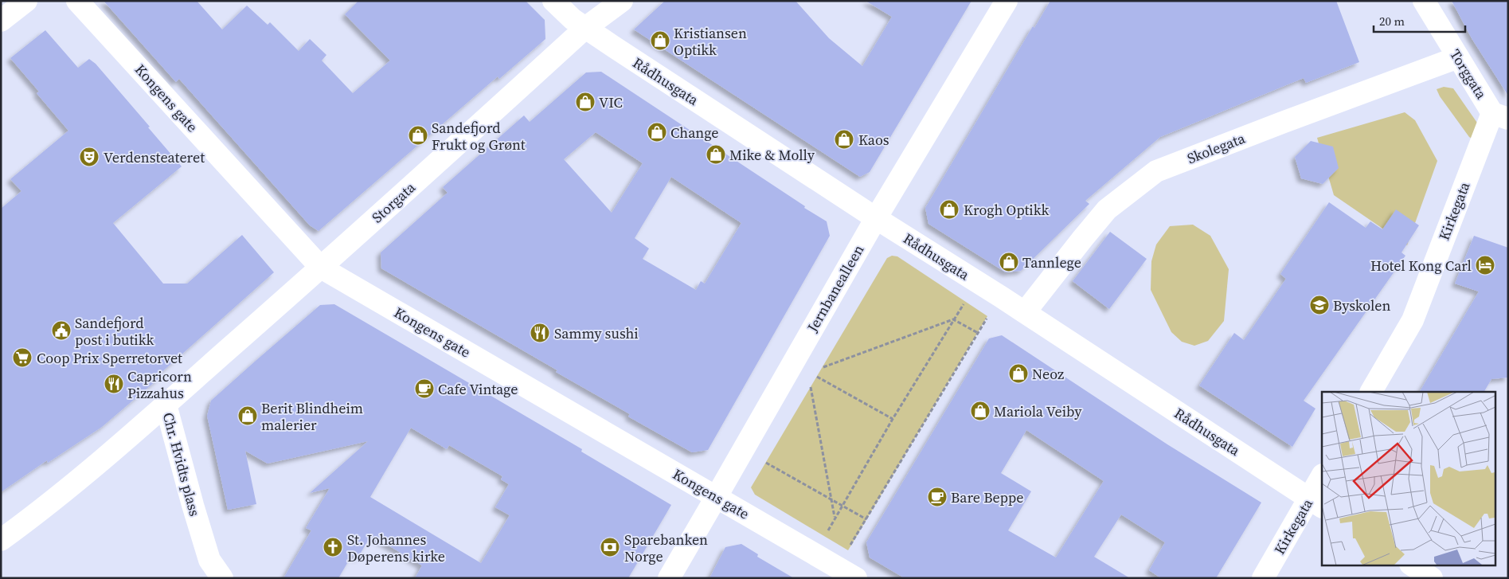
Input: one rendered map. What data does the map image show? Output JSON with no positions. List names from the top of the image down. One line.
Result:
{"streets":{"street":["Torggata","Rådhusgata","Kongens gate","Skolegata","Storgata","Kirkegata","Jernbanealleen","Chr. Hvidts plass"]},"crossings":[["Torggata","Skolegata"],["Torggata","Kirkegata"],["Rådhusgata","Skolegata"],["Rådhusgata","Storgata"],["Rådhusgata","Kirkegata"],["Rådhusgata","Jernbanealleen"],["Kongens gate","Storgata"],["Kongens gate","Jernbanealleen"],["Storgata","Chr. Hvidts plass"]],"places":{"shop":["Kristiansen Optikk","VIC","Change","Sandefjord Frukt og Grønt","Kaos","Mike & Molly","Krogh Optikk","Tannlege","Neoz","Mariola Veiby","Berit Blindheim malerier"],"theatre":["Verdensteateret"],"hotel":["Hotel Kong Carl"],"school or university":["Byskolen"],"public building":["Sandefjord post i butikk"],"restaurant":["Sammy sushi","Capricorn Pizzahus"],"supermarket":["Coop Prix Sperretorvet"],"cafe":["Cafe Vintage","Bare Beppe"],"church":["St. Johannes Døperens kirke"],"bank":["Sparebanken Norge"]},"scale_bar":"20 m"}
